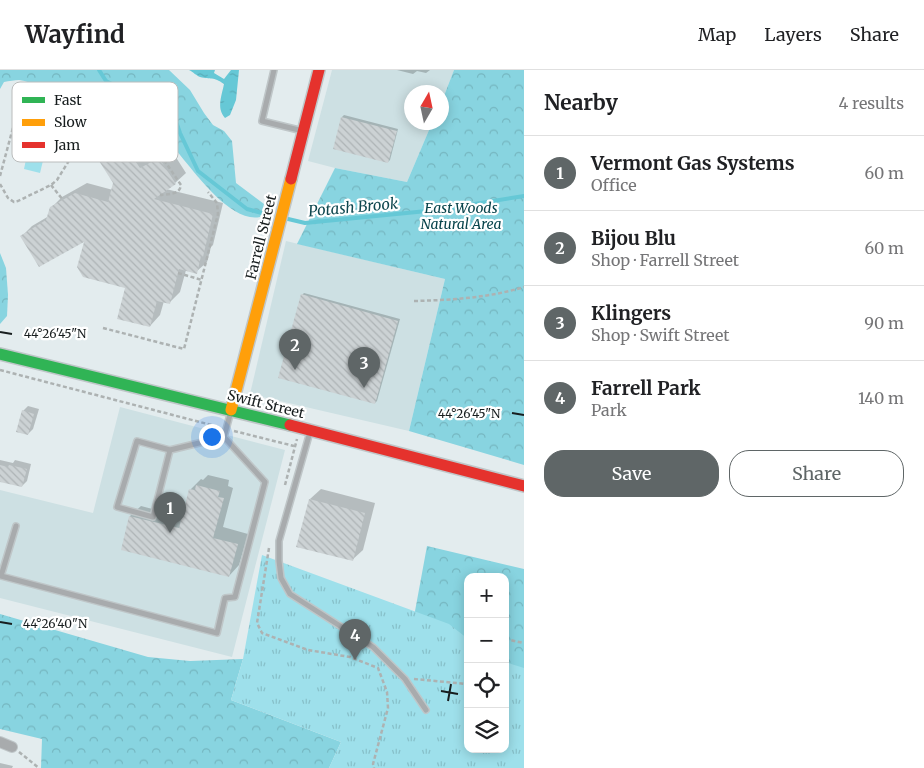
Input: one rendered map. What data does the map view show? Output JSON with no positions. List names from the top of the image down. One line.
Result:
{"streets":{"street":["Farrell Street","Swift Street"]},"crossings":[["Farrell Street","Swift Street"]],"water":["Potash Brook"],"parks":["East Woods Natural Area"],"legend":["Fast","Slow","Jam"],"north":"top","page":{"header":"Wayfind","nav":["Map","Layers","Share"],"heading":["Nearby","4 results"],"list":[{"mark":"1","name":"Vermont Gas Systems","note":"Office","value":"60 m"},{"mark":"2","name":"Bijou Blu","note":"Shop · Farrell Street","value":"60 m"},{"mark":"3","name":"Klingers","note":"Shop · Swift Street","value":"90 m"},{"mark":"4","name":"Farrell Park","note":"Park","value":"140 m"}],"pins":["2","3","1","4"],"buttons":["Save","Share"],"map_buttons":["+","−"]},"coordinates":["44°26'45\"N","44°26'40\"N"]}
